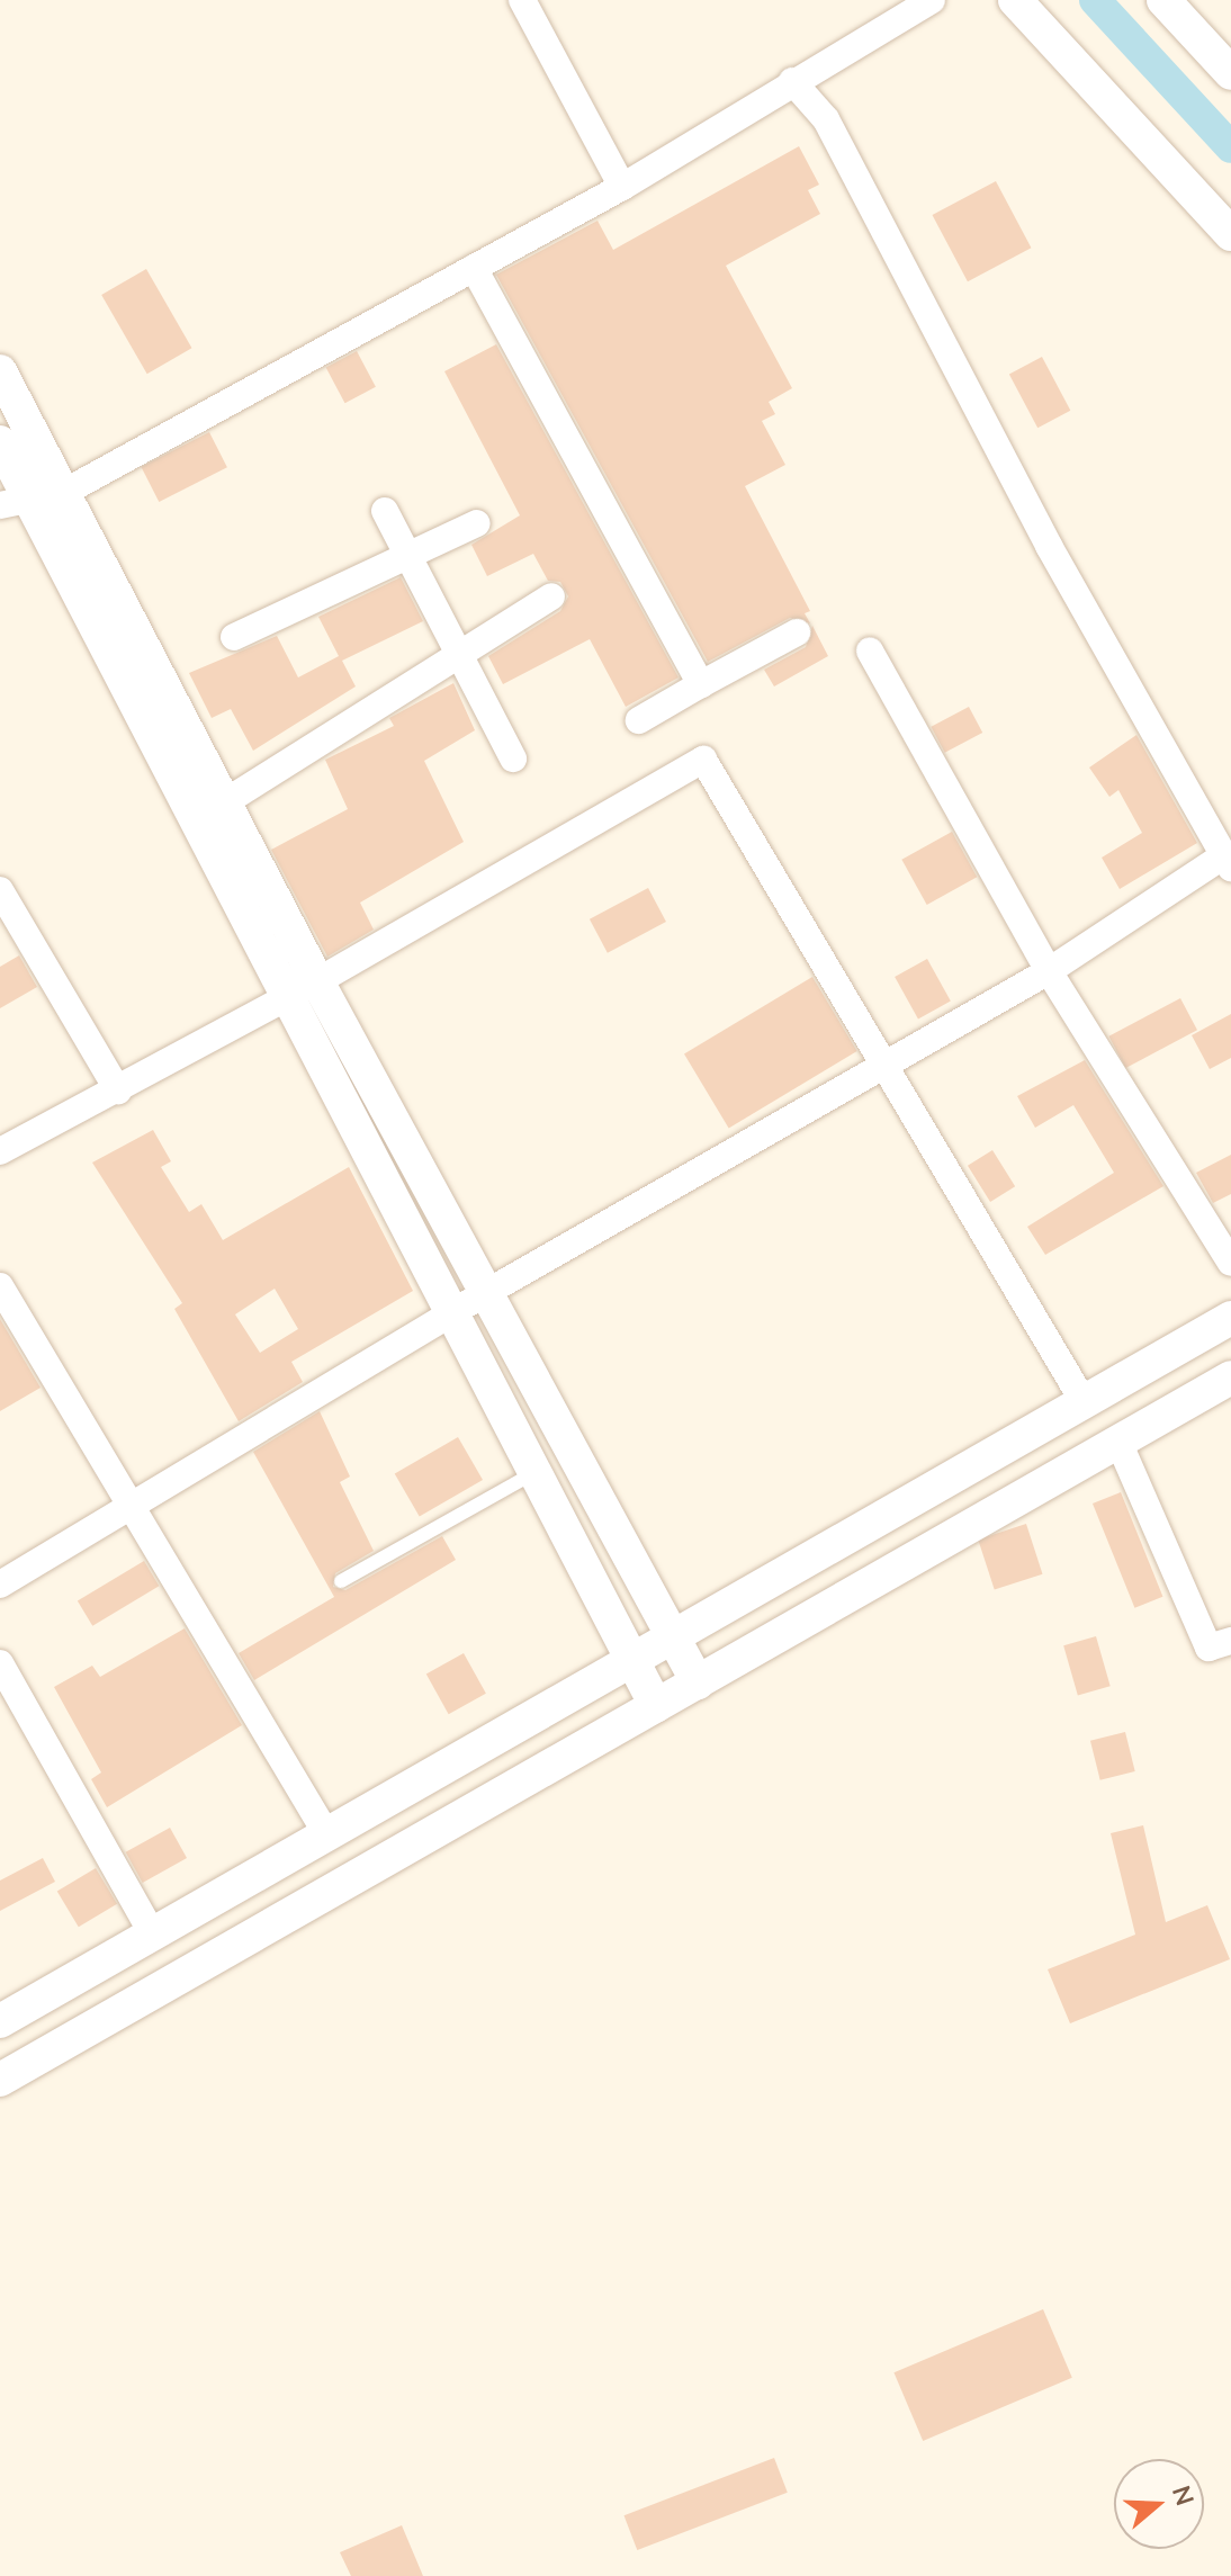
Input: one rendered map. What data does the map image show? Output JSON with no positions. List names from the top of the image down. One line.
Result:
{"north":"right"}
